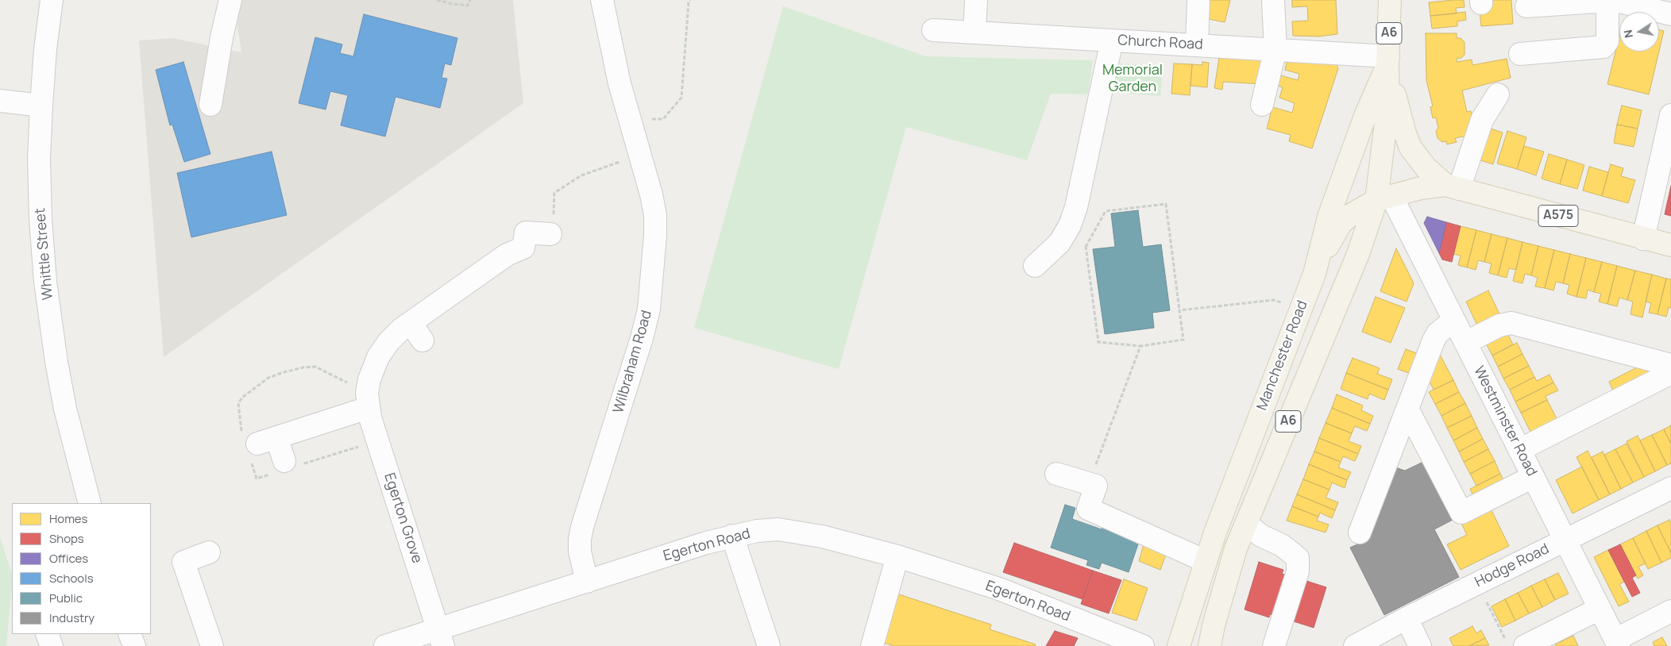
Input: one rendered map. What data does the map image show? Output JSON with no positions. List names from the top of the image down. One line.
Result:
{"streets":{"main road":["A6","A575","Manchester Road"],"street":["Church Road","Whittle Street","Wilbraham Road","Westminster Road","Egerton Grove","Egerton Road","Hodge Road"]},"crossings":[["Church Road","A575"],["Church Road","Manchester Road"],["A575","Manchester Road"],["A575","Westminster Road"],["Manchester Road","Westminster Road"],["Wilbraham Road","Egerton Road"],["Westminster Road","Hodge Road"],["Egerton Grove","Egerton Road"]],"parks":["Memorial Garden"],"legend":["Homes","Shops","Offices","Schools","Public","Industry"],"north":"left"}
